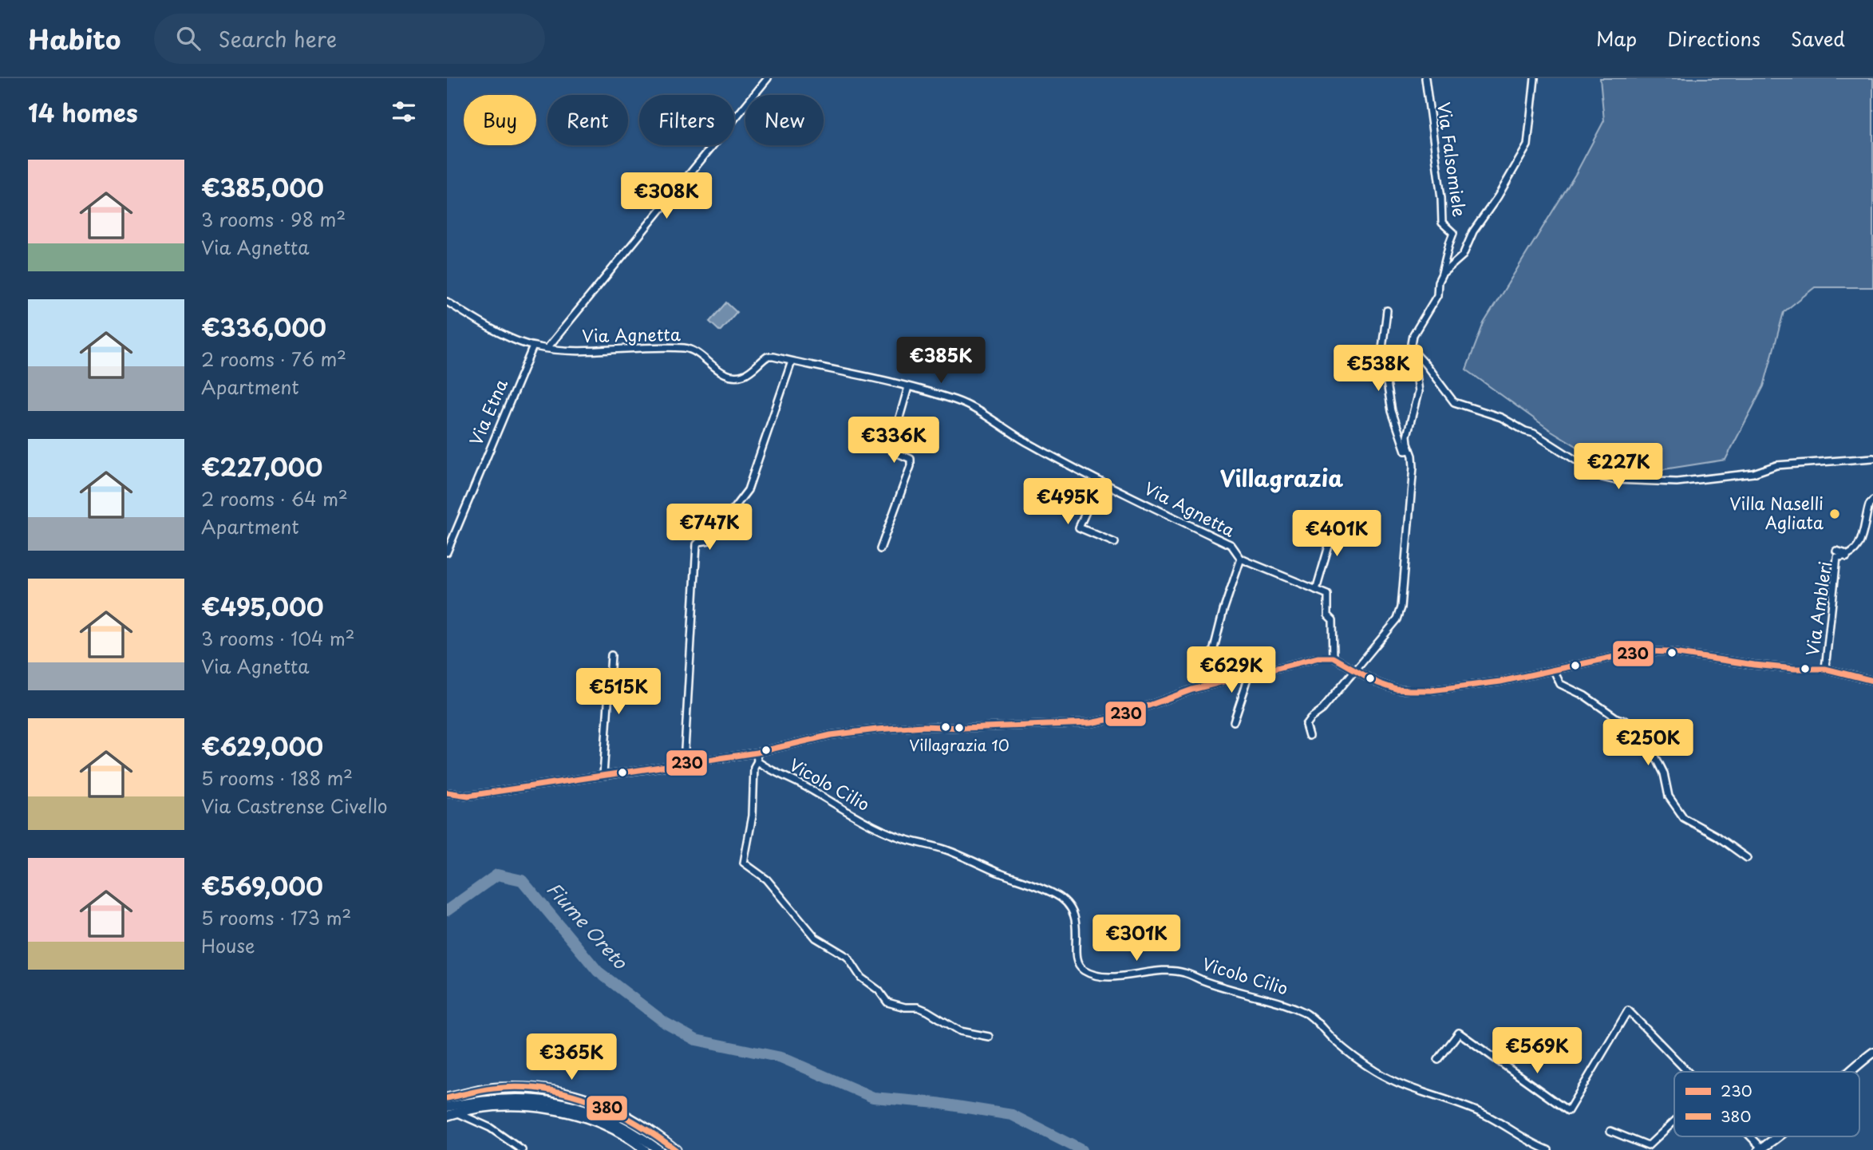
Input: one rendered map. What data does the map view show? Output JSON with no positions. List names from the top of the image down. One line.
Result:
{"streets":{"street":["Via Falsomiele","Via Agnetta","Via Etna","Via Ambleri","Vicolo Cilio"]},"crossings":[["Via Agnetta","Via Etna"]],"districts":["Villagrazia"],"water":["Fiume Oreto"],"places":["Villa Naselli Agliata","Villagrazia 10"],"lines":["transit line 230","transit line 380"],"legend":["230","380"],"page":{"header":"Habito","search":"Search here","nav":["Map","Directions","Saved"],"heading":"14 homes","chip":["Buy","Rent","Filters","New"],"list":[{"name":"€385,000","note":"3 rooms · 98 m² · Via Agnetta"},{"name":"€336,000","note":"2 rooms · 76 m² · Apartment"},{"name":"€227,000","note":"2 rooms · 64 m² · Apartment"},{"name":"€495,000","note":"3 rooms · 104 m² · Via Agnetta"},{"name":"€629,000","note":"5 rooms · 188 m² · Via Castrense Civello"},{"name":"€569,000","note":"5 rooms · 173 m² · House"}],"price":["€308K","€385K","€538K","€336K","€227K","€495K","€747K","€401K","€629K","€515K","€250K","€301K","€569K","€365K"]}}
